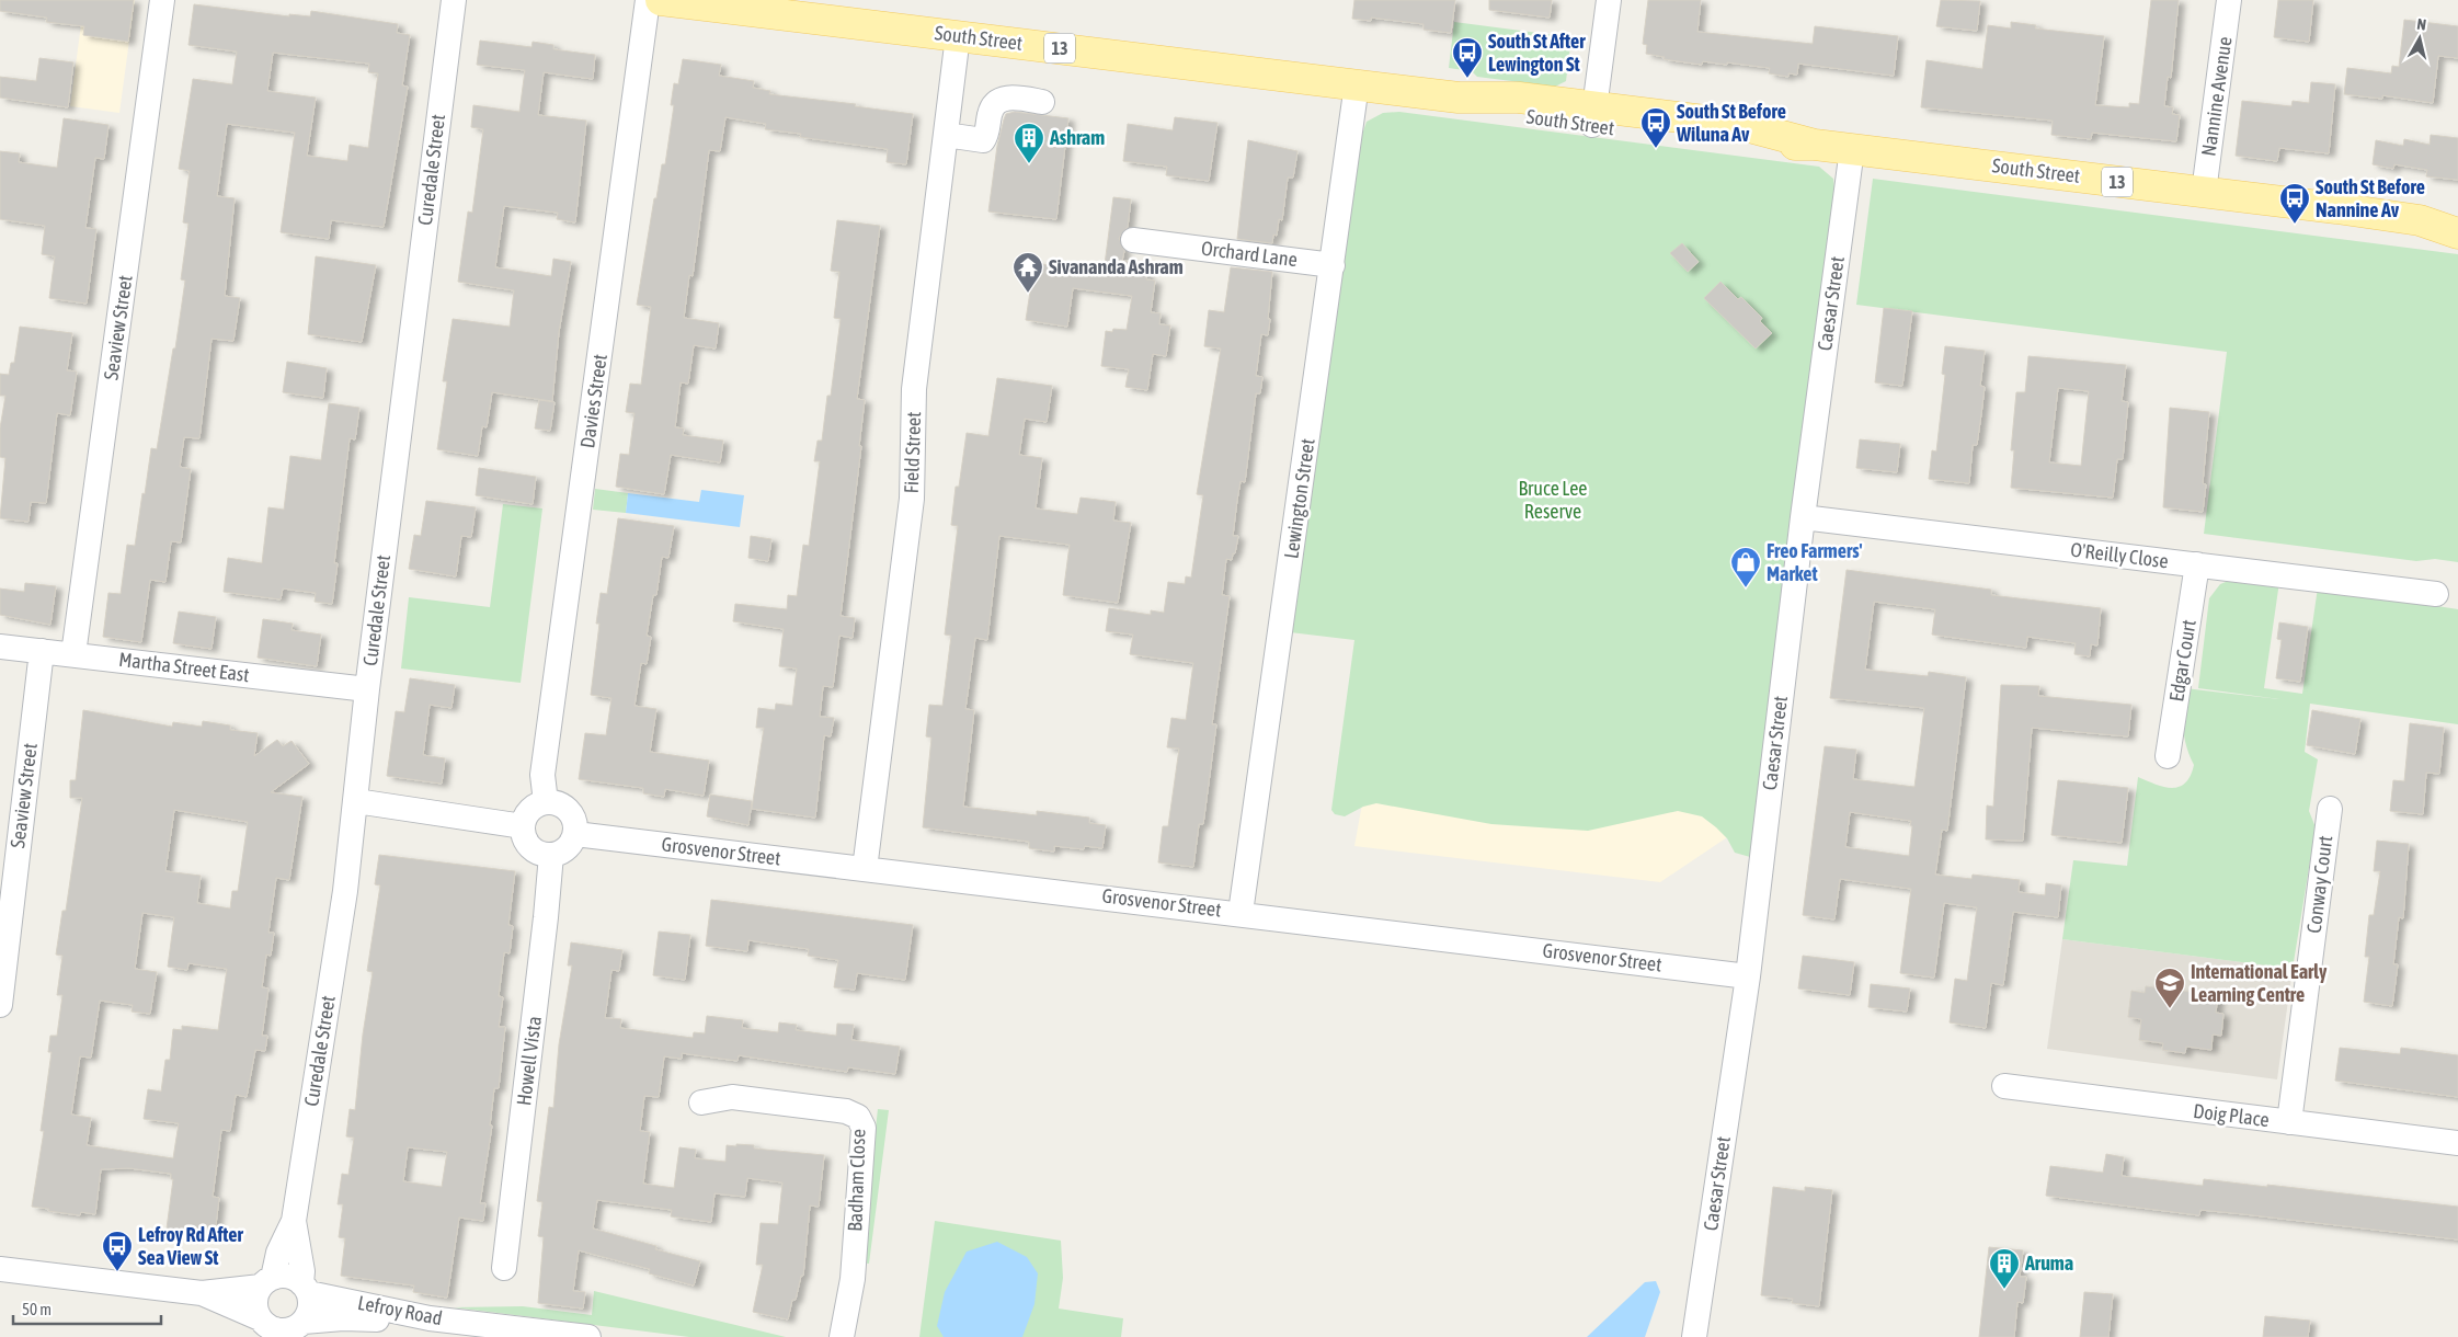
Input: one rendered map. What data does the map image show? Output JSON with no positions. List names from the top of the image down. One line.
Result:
{"streets":{"main road":["South Street","13"],"street":["Nannine Avenue","Curedale Street","Orchard Lane","Caesar Street","Seaview Street","Davies Street","Field Street","Lewington Street","O'Reilly Close","Edgar Court","Martha Street East","Grosvenor Street","Conway Court","Howell Vista","Doig Place","Badham Close","Lefroy Road"]},"crossings":[["South Street","Nannine Avenue"],["South Street","Caesar Street"],["South Street","Field Street"],["South Street","Lewington Street"],["Curedale Street","Martha Street East"],["Curedale Street","Lefroy Road"],["Orchard Lane","Lewington Street"],["Caesar Street","O'Reilly Close"],["Caesar Street","Grosvenor Street"],["Seaview Street","Martha Street East"],["Davies Street","Grosvenor Street"],["Davies Street","Howell Vista"],["Field Street","Grosvenor Street"],["Lewington Street","Grosvenor Street"],["O'Reilly Close","Edgar Court"],["Grosvenor Street","Howell Vista"],["Conway Court","Doig Place"]],"parks":["Bruce Lee Reserve"],"places":{"bus stop":["South St After Lewington St","South St Before Wiluna Av","South St Before Nannine Av","Lefroy Rd After Sea View St"],"building":["Ashram","Aruma"],"temple":["Sivananda Ashram"],"shop":["Freo Farmers' Market"],"school or university":["International Early Learning Centre"]},"scale_bar":"50 m","north":"top"}
